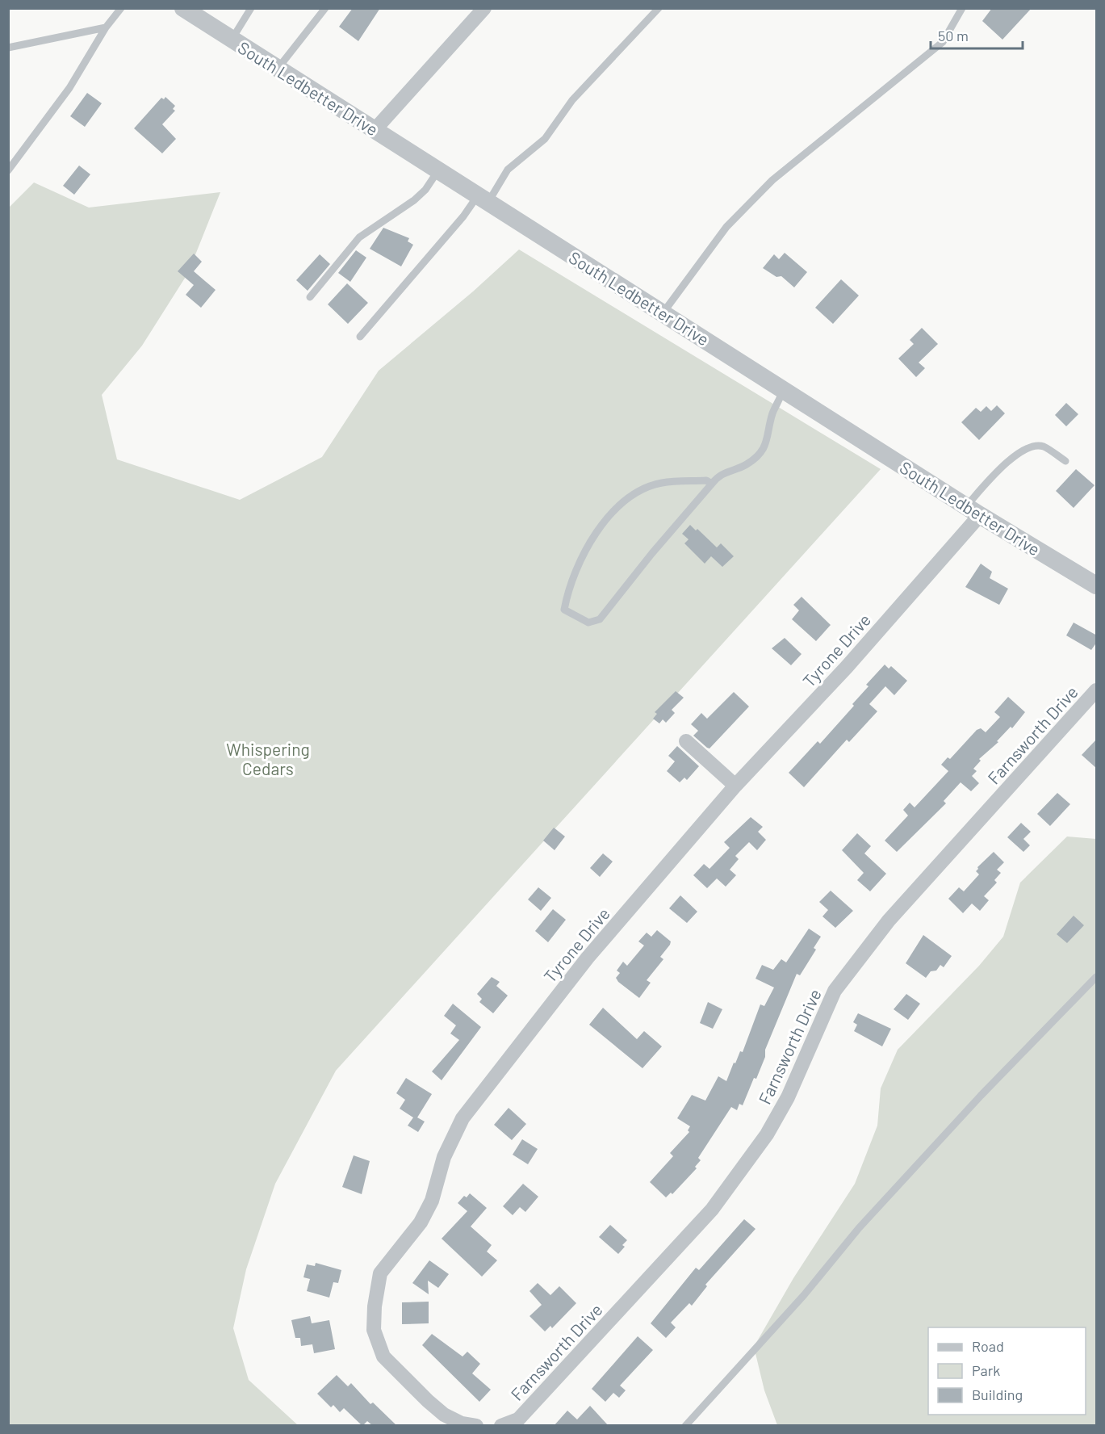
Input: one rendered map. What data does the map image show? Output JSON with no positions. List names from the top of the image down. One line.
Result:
{"streets":{"street":["South Ledbetter Drive","Tyrone Drive","Farnsworth Drive"]},"crossings":[["South Ledbetter Drive","Tyrone Drive"]],"parks":["Whispering Cedars"],"legend":["Road","Park","Building"],"scale_bar":"50 m"}
